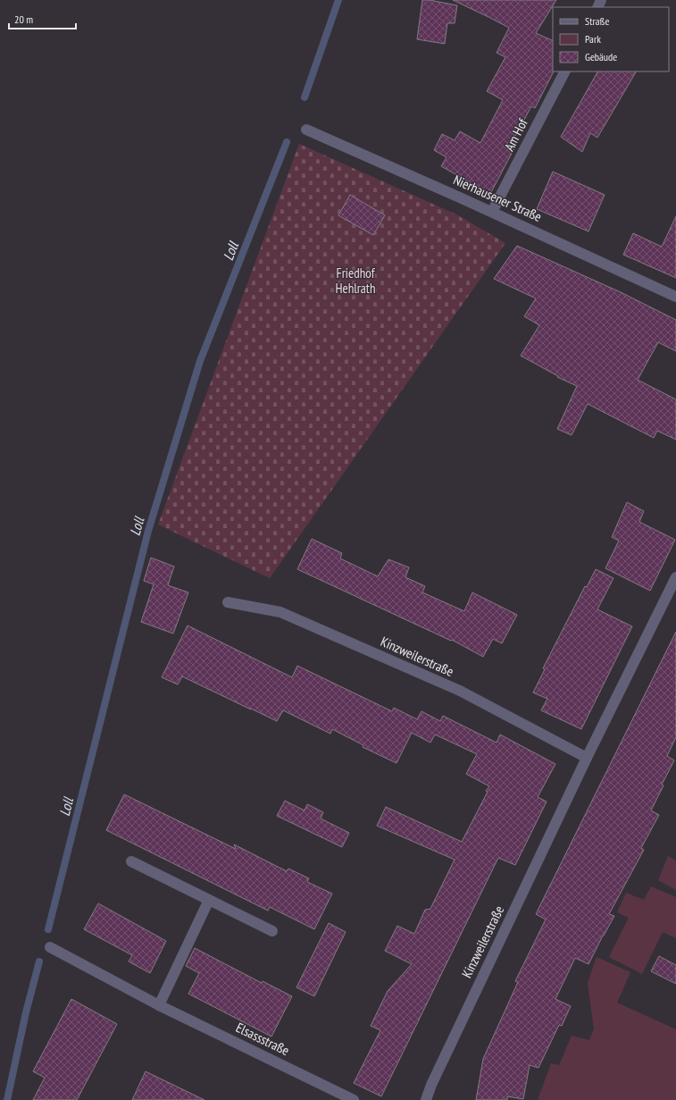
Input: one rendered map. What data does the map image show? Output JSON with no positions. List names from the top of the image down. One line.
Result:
{"streets":{"street":["Am Hof","Nierhausener Straße","Kinzweilerstraße","Elsassstraße"]},"crossings":[["Am Hof","Nierhausener Straße"]],"water":["Loll"],"parks":["Friedhof Hehlrath"],"legend":["Straße","Park","Gebäude"],"scale_bar":"20 m"}
